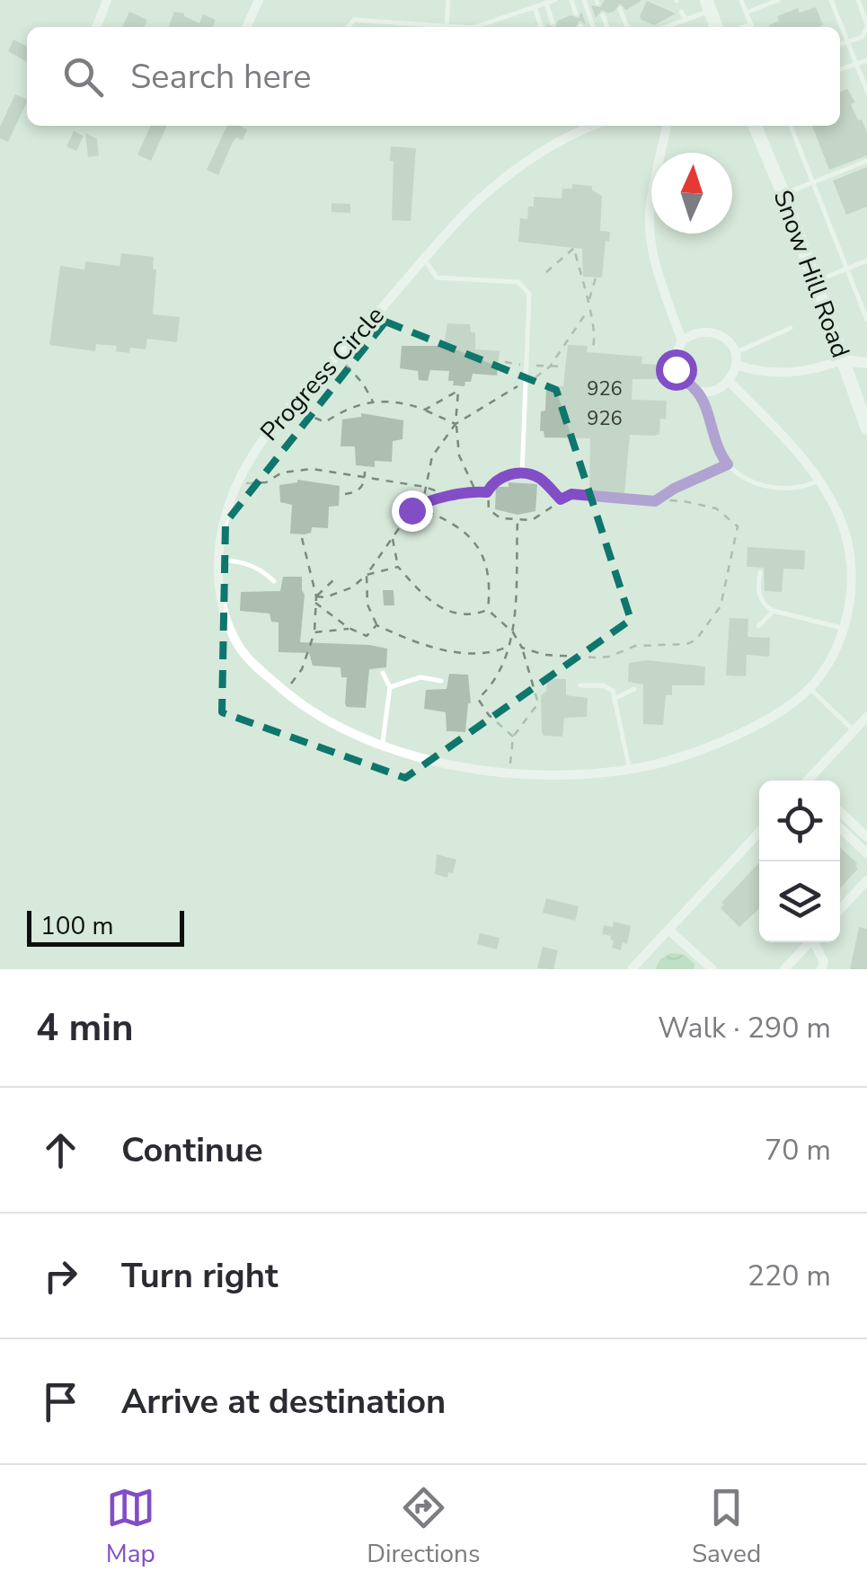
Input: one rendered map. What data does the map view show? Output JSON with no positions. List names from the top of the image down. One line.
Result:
{"streets":{"main road":["Snow Hill Road"],"street":["Progress Circle"]},"house_numbers":["926","926"],"scale_bar":"100 m","north":"top","page":{"search":"Search here","scale":"100 m","heading":["4 min","Walk · 290 m"],"list":[["Continue","70 m"],["Turn right","220 m"],"Arrive at destination"],"nav":["Map","Directions","Saved"]}}
